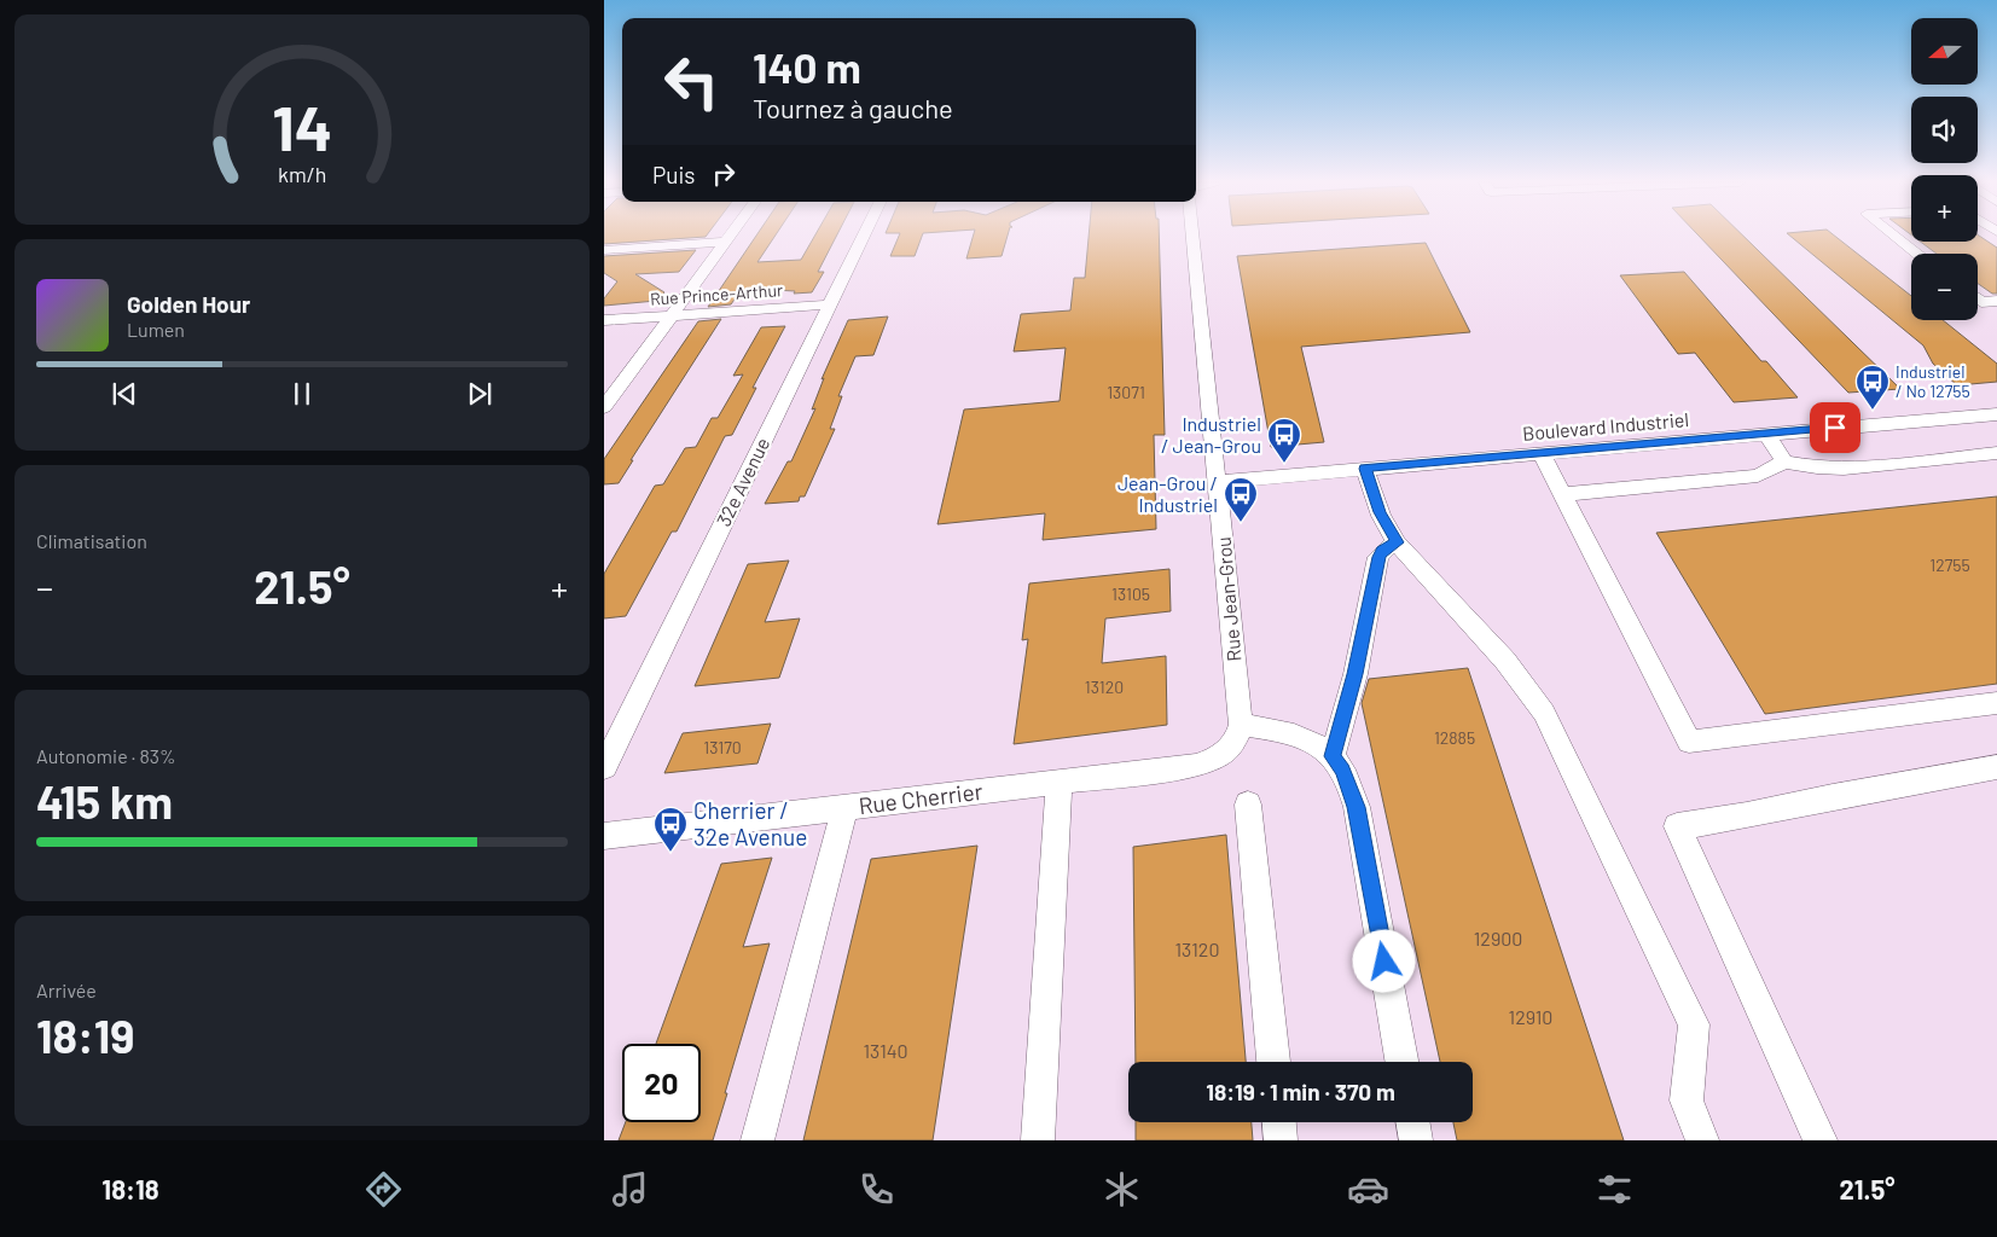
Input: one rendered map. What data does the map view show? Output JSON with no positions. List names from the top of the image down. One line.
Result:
{"streets":{"street":["Rue Prince-Arthur","Boulevard Industriel","32e Avenue","Rue Jean-Grou","Rue Cherrier"]},"crossings":[["Rue Prince-Arthur","32e Avenue"],["Boulevard Industriel","Rue Jean-Grou"],["Rue Jean-Grou","Rue Cherrier"]],"places":{"bus stop":["Industriel / No 12755","Industriel / Jean-Grou","Jean-Grou / Industriel","Cherrier / 32e Avenue"]},"house_numbers":["13071","12755","13105","13120","12885","13170","12900","13120","12910","13140"],"north":"left","page":{"map_buttons":["+","−"],"turn":["140 m","Tournez à gauche"],"then":"Puis","song":["Golden Hour","Lumen"],"tile":["Climatisation",["Autonomie · 83%","415 km"],["Arrivée","18:19"]],"heat":["−","21.5°","+"],"limit":"20","trip":"18:19 · 1 min · 370 m","tabs":["18:18","21.5°"],"gauge":["14","km/h"]}}
